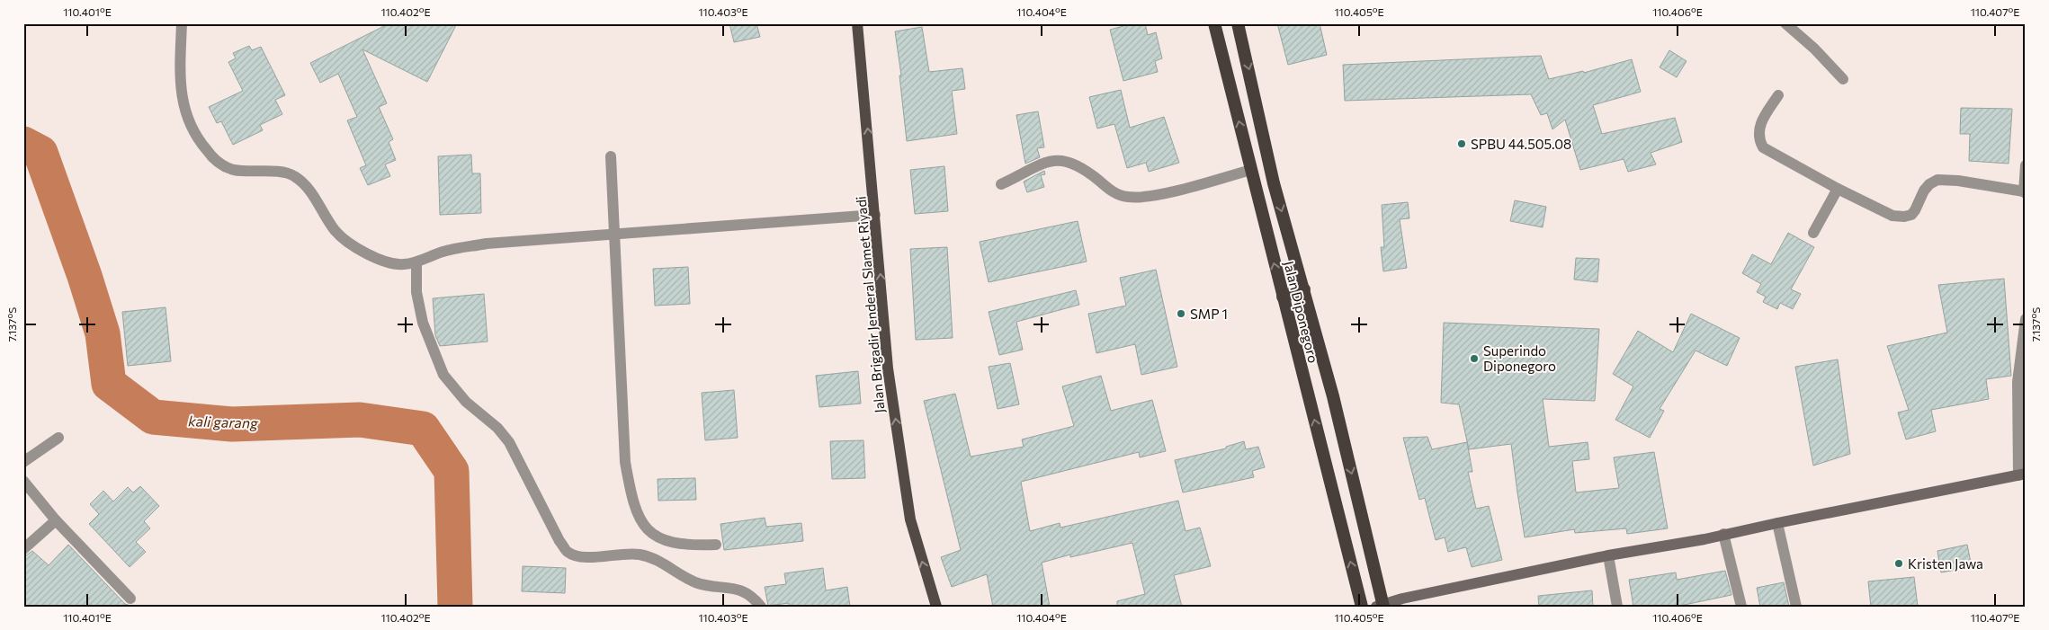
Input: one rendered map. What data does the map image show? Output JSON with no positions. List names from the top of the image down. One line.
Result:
{"streets":{"highway":["Jalan Diponegoro"],"main road":["Jalan Brigadir Jenderal Slamet Riyadi"]},"one_way":["Jalan Brigadir Jenderal Slamet Riyadi"],"water":["kali garang"],"places":["SPBU 44.505.08","SMP 1","Superindo Diponegoro","Kristen Jawa"],"coordinates":["110.401°E","110.402°E","110.403°E","110.404°E","110.405°E","110.406°E","110.407°E","7.137°S"]}
